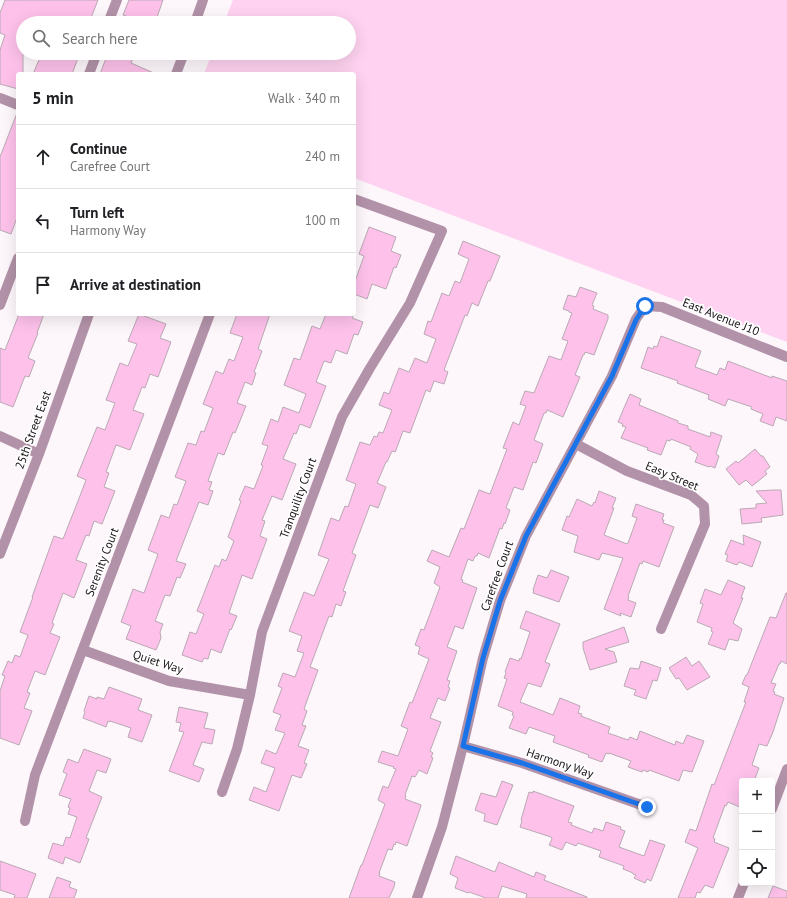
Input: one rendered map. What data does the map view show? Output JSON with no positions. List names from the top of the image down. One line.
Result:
{"streets":{"street":["East Avenue J10","25th Street East","Easy Street","Tranquility Court","Serenity Court","Carefree Court","Quiet Way","Harmony Way"]},"crossings":[["East Avenue J10","Carefree Court"],["Easy Street","Carefree Court"],["Tranquility Court","Quiet Way"],["Serenity Court","Quiet Way"],["Carefree Court","Harmony Way"]],"page":{"search":"Search here","heading":["5 min","Walk · 340 m"],"list":[["Continue","Carefree Court","240 m"],["Turn left","Harmony Way","100 m"],"Arrive at destination"],"map_buttons":["+","−"]}}
